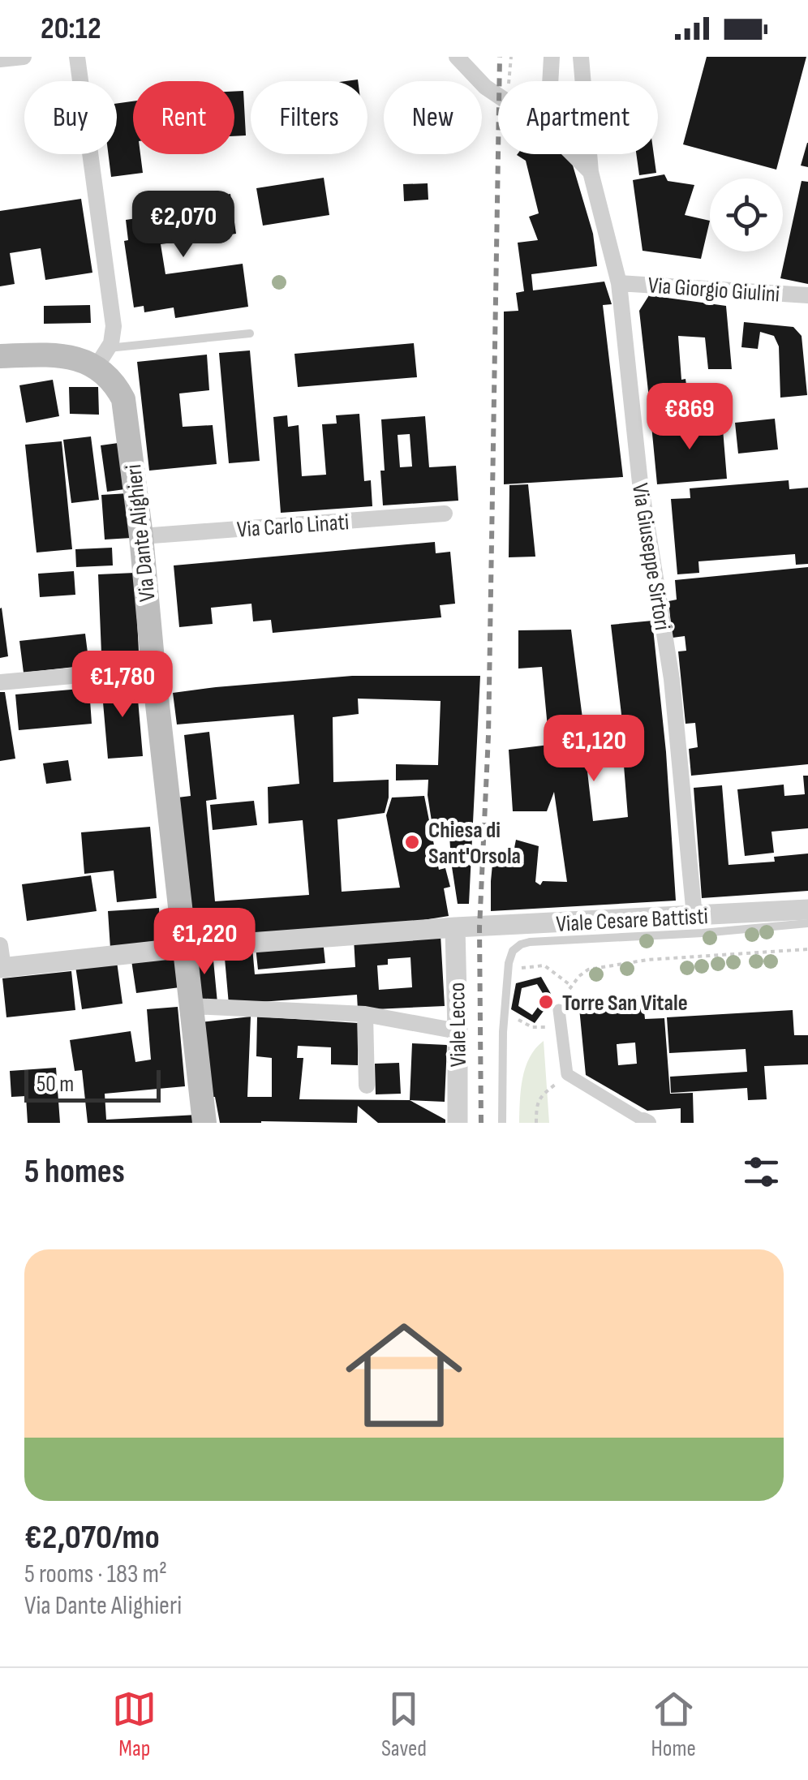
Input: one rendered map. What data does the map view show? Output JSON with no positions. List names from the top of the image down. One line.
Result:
{"streets":{"main road":["Via Dante Alighieri"],"street":["Via Giorgio Giulini","Via Carlo Linati","Via Giuseppe Sirtori","Viale Cesare Battisti","Viale Lecco"]},"crossings":[["Via Giorgio Giulini","Via Giuseppe Sirtori"],["Via Carlo Linati","Via Dante Alighieri"],["Via Dante Alighieri","Viale Cesare Battisti"],["Via Giuseppe Sirtori","Viale Cesare Battisti"],["Viale Cesare Battisti","Viale Lecco"]],"places":["Chiesa di Sant'Orsola","Torre San Vitale"],"scale_bar":"50 m","page":{"status":"20:12","chip":["Buy","Rent","Filters","New","Apartment"],"price":["€2,070","€869","€1,780","€1,120","€1,220"],"scale":"50 m","heading":"5 homes","list":[{"name":"€2,070/mo","note":"5 rooms · 183 m² · Via Dante Alighieri"}],"tabs":["Map","Saved","Home"]}}
